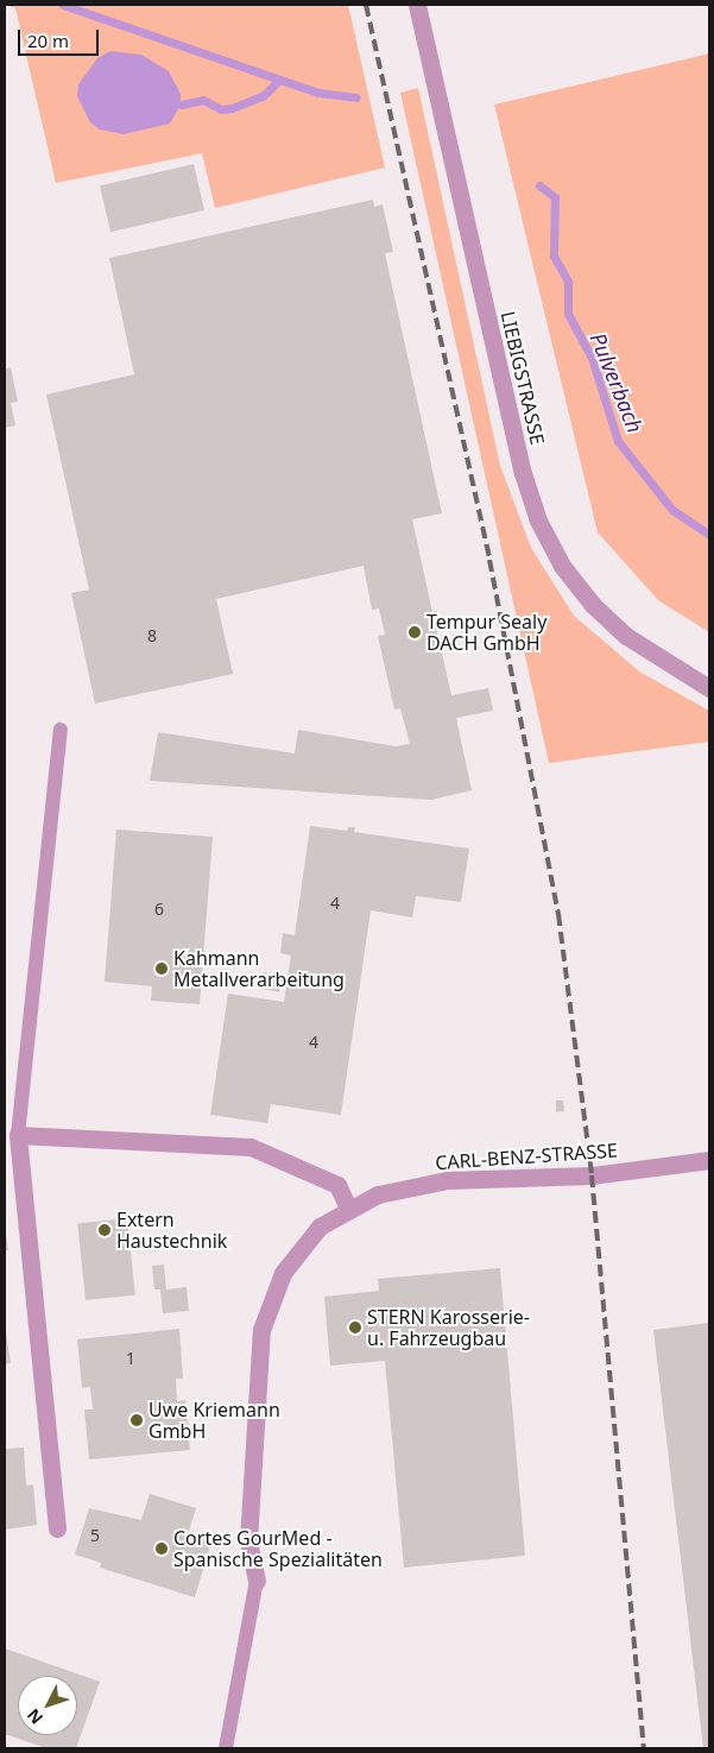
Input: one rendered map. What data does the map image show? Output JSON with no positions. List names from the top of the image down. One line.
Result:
{"streets":{"street":["LIEBIGSTRASSE","CARL-BENZ-STRASSE"]},"water":["Pulverbach"],"places":["Tempur Sealy DACH GmbH","Kahmann Metallverarbeitung","Extern Haustechnik","STERN Karosserie- u. Fahrzeugbau","Uwe Kriemann GmbH","Cortes GourMed - Spanische Spezialitäten"],"house_numbers":["8","4","6","4","1","5"],"scale_bar":"20 m","north":"bottom left"}
